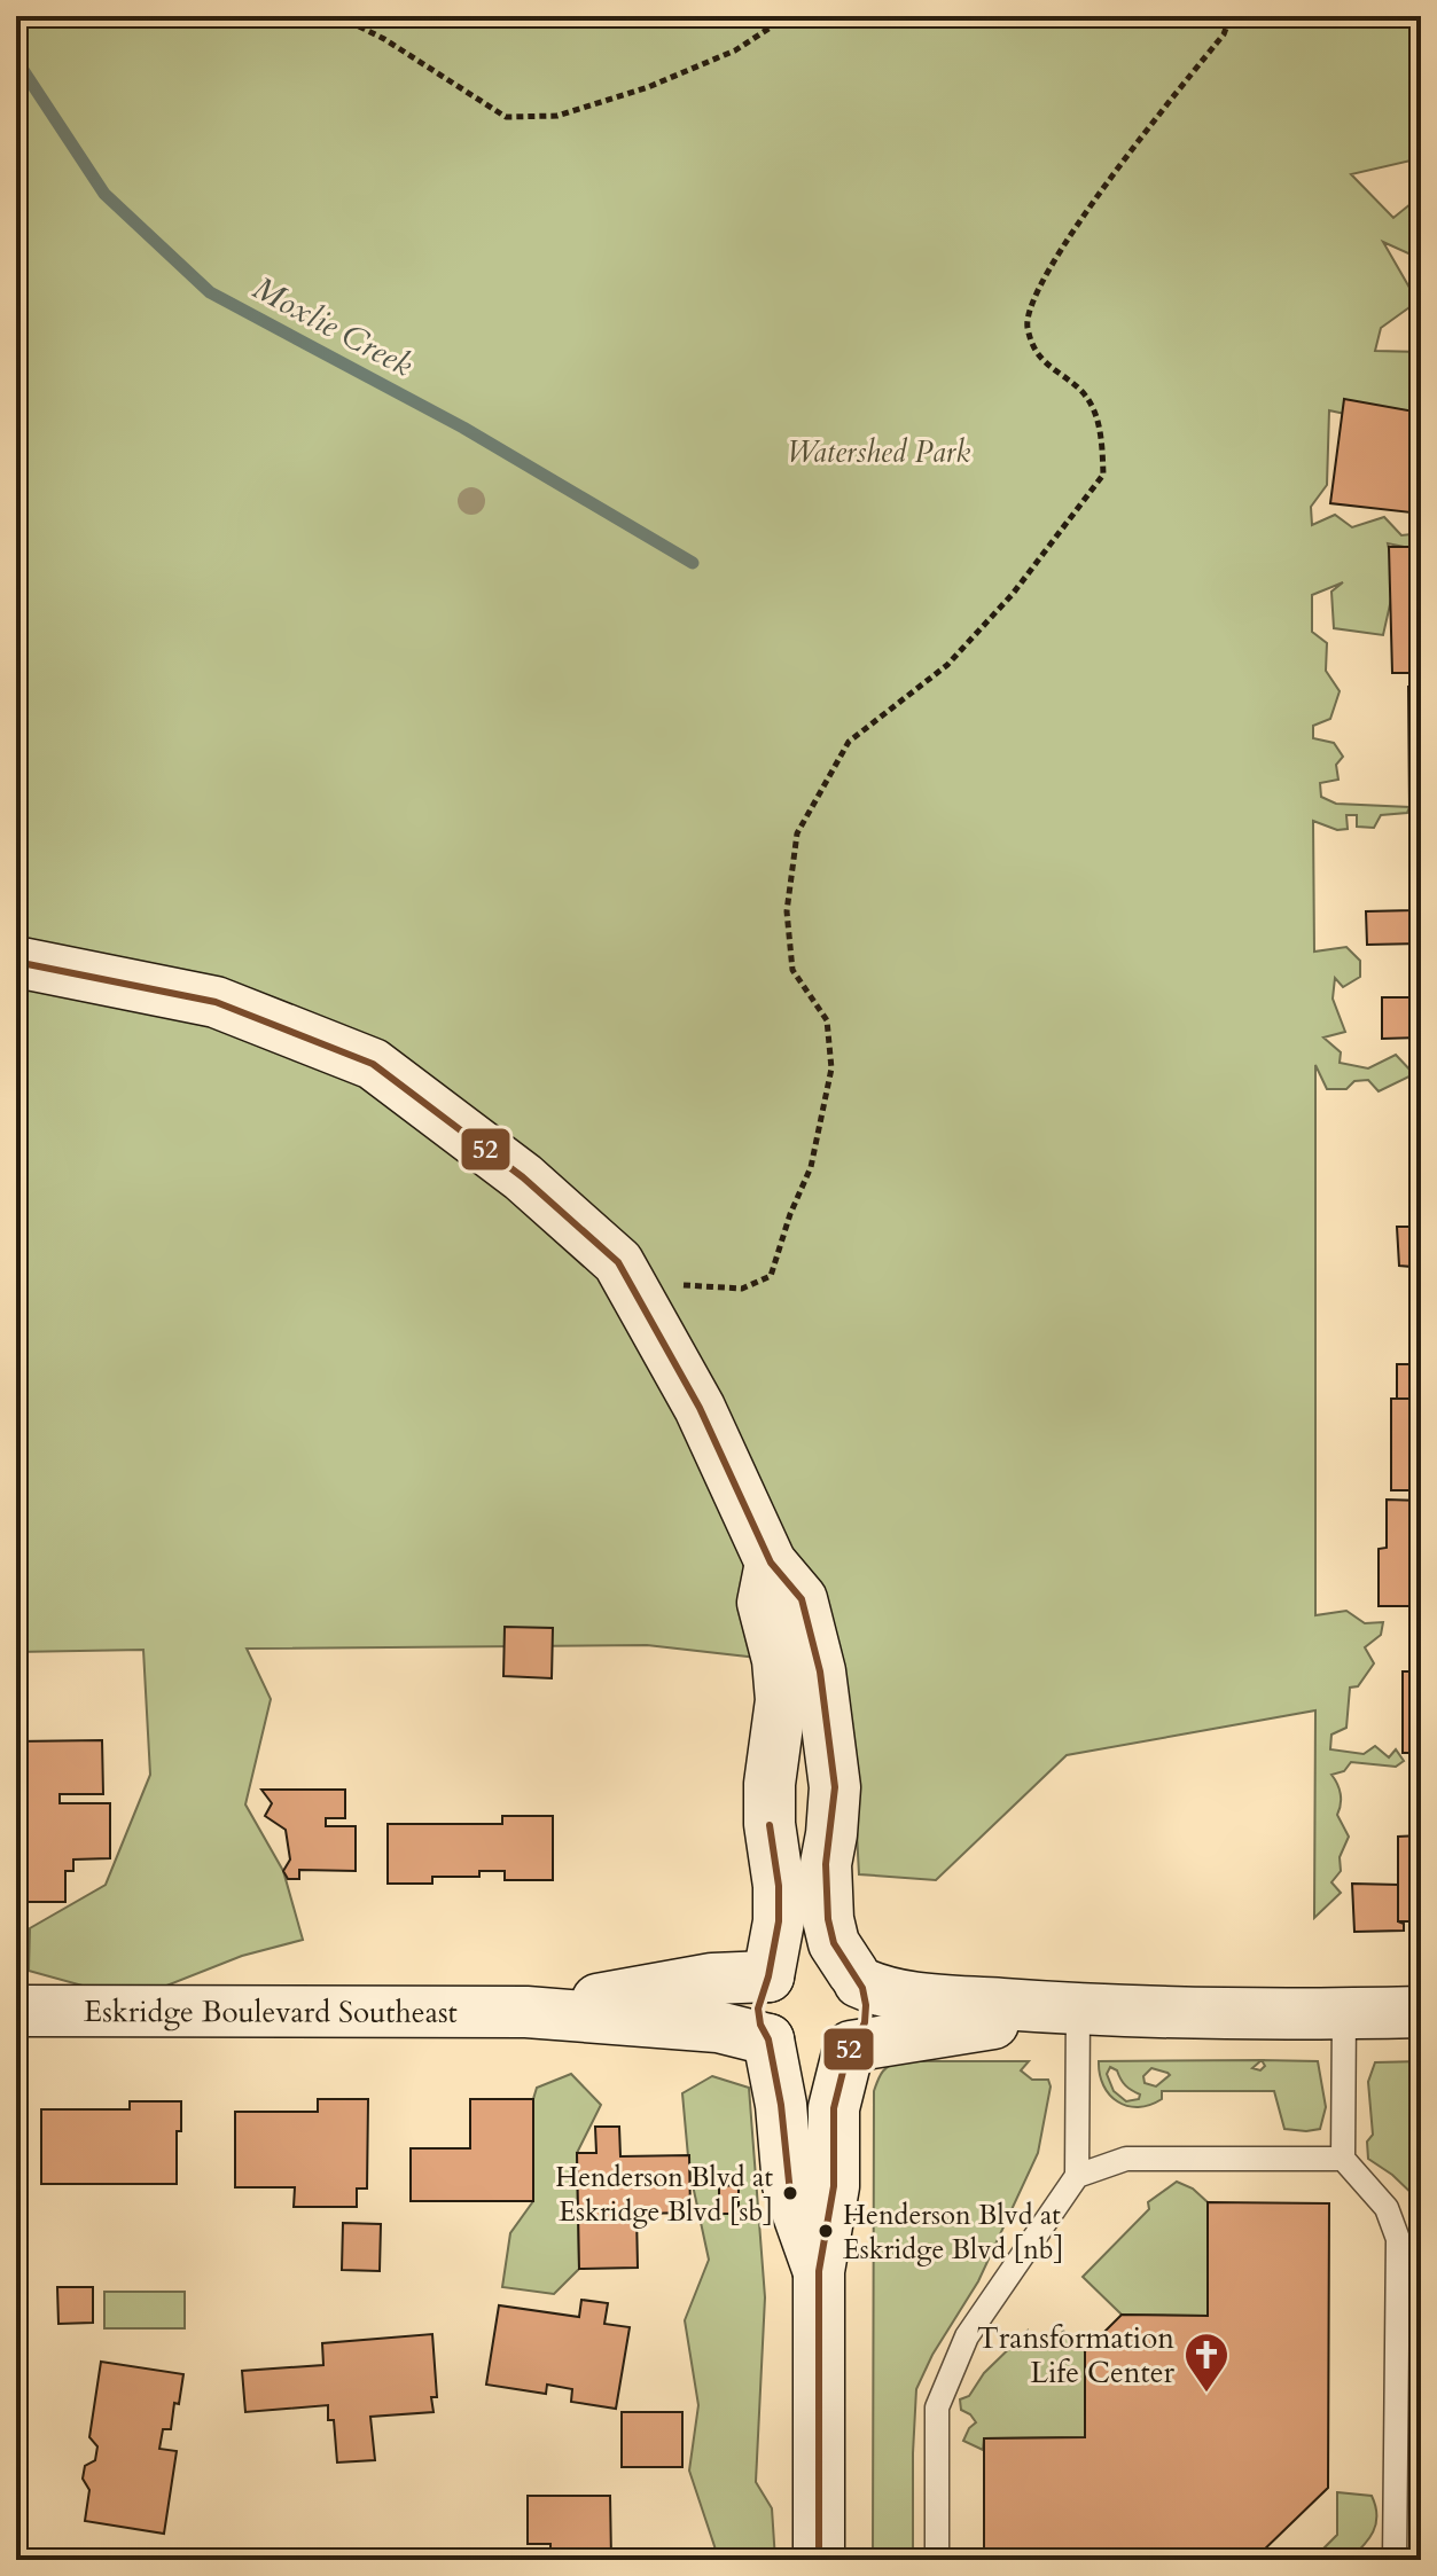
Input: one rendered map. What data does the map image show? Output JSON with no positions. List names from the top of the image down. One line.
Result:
{"streets":{"main road":["Eskridge Boulevard Southeast"]},"water":["Moxlie Creek"],"parks":["Watershed Park"],"places":{"other":["Henderson Blvd at Eskridge Blvd [sb]","Henderson Blvd at Eskridge Blvd [nb]"],"church":["Transformation Life Center"]},"lines":["transit line 52"]}
